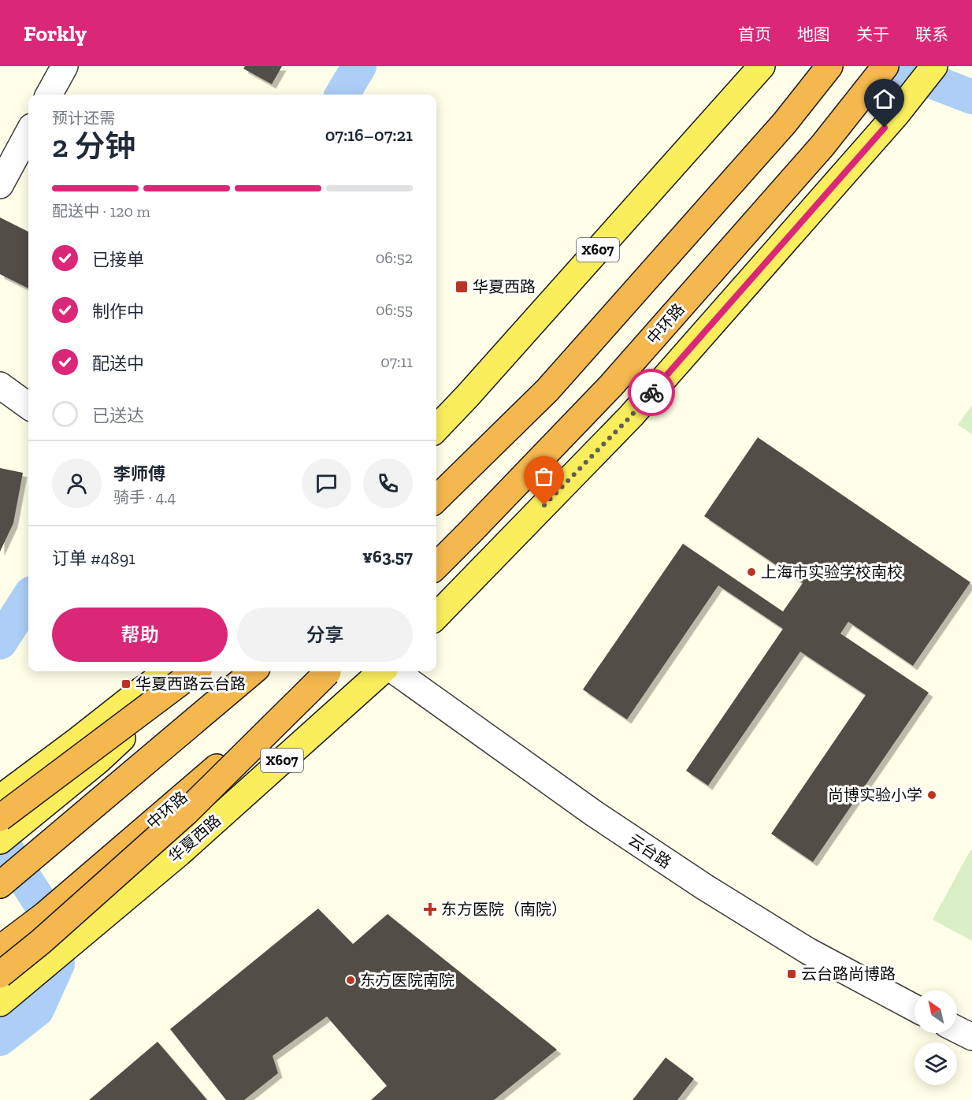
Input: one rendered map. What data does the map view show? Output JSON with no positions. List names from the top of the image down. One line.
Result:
{"streets":{"highway":["中环路"],"main road":["X607","华夏西路"],"street":["云台路"]},"places":{"transit":["华夏西路","华夏西路云台路","云台路尚博路"],"other":["上海市实验学校南校","尚博实验小学","东方医院南院"],"health":["东方医院（南院）"]},"north":"top left","page":{"header":"Forkly","nav":["首页","地图","关于","联系"],"heading":["2 分钟","预计还需","07:16–07:21"],"panel":["李师傅","骑手 · 4.4","订单 #4891","¥63.57"],"bar":"配送中 · 120 m","list":[["已接单","06:52"],["制作中","06:55"],["配送中","07:11"],"已送达"],"buttons":["帮助","分享"]}}
